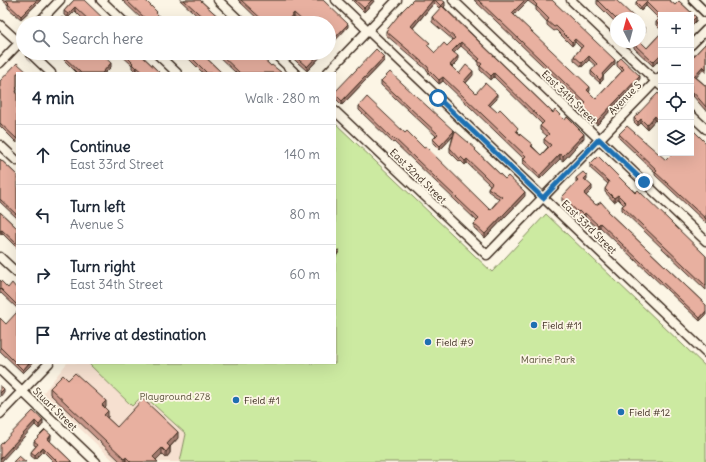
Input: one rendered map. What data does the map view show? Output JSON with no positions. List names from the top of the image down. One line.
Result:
{"streets":{"street":["East 34th Street","Avenue S","East 32nd Street","East 33rd Street","Stuart Street"]},"crossings":[["East 34th Street","Avenue S"],["Avenue S","East 32nd Street"],["Avenue S","East 33rd Street"]],"parks":["Marine Park","Playground 278"],"places":["Field #11","Field #9","Field #1","Field #12"],"north":"top","page":{"map_buttons":["+","−"],"search":"Search here","heading":["4 min","Walk · 280 m"],"list":[["Continue","East 33rd Street","140 m"],["Turn left","Avenue S","80 m"],["Turn right","East 34th Street","60 m"],"Arrive at destination"]}}
